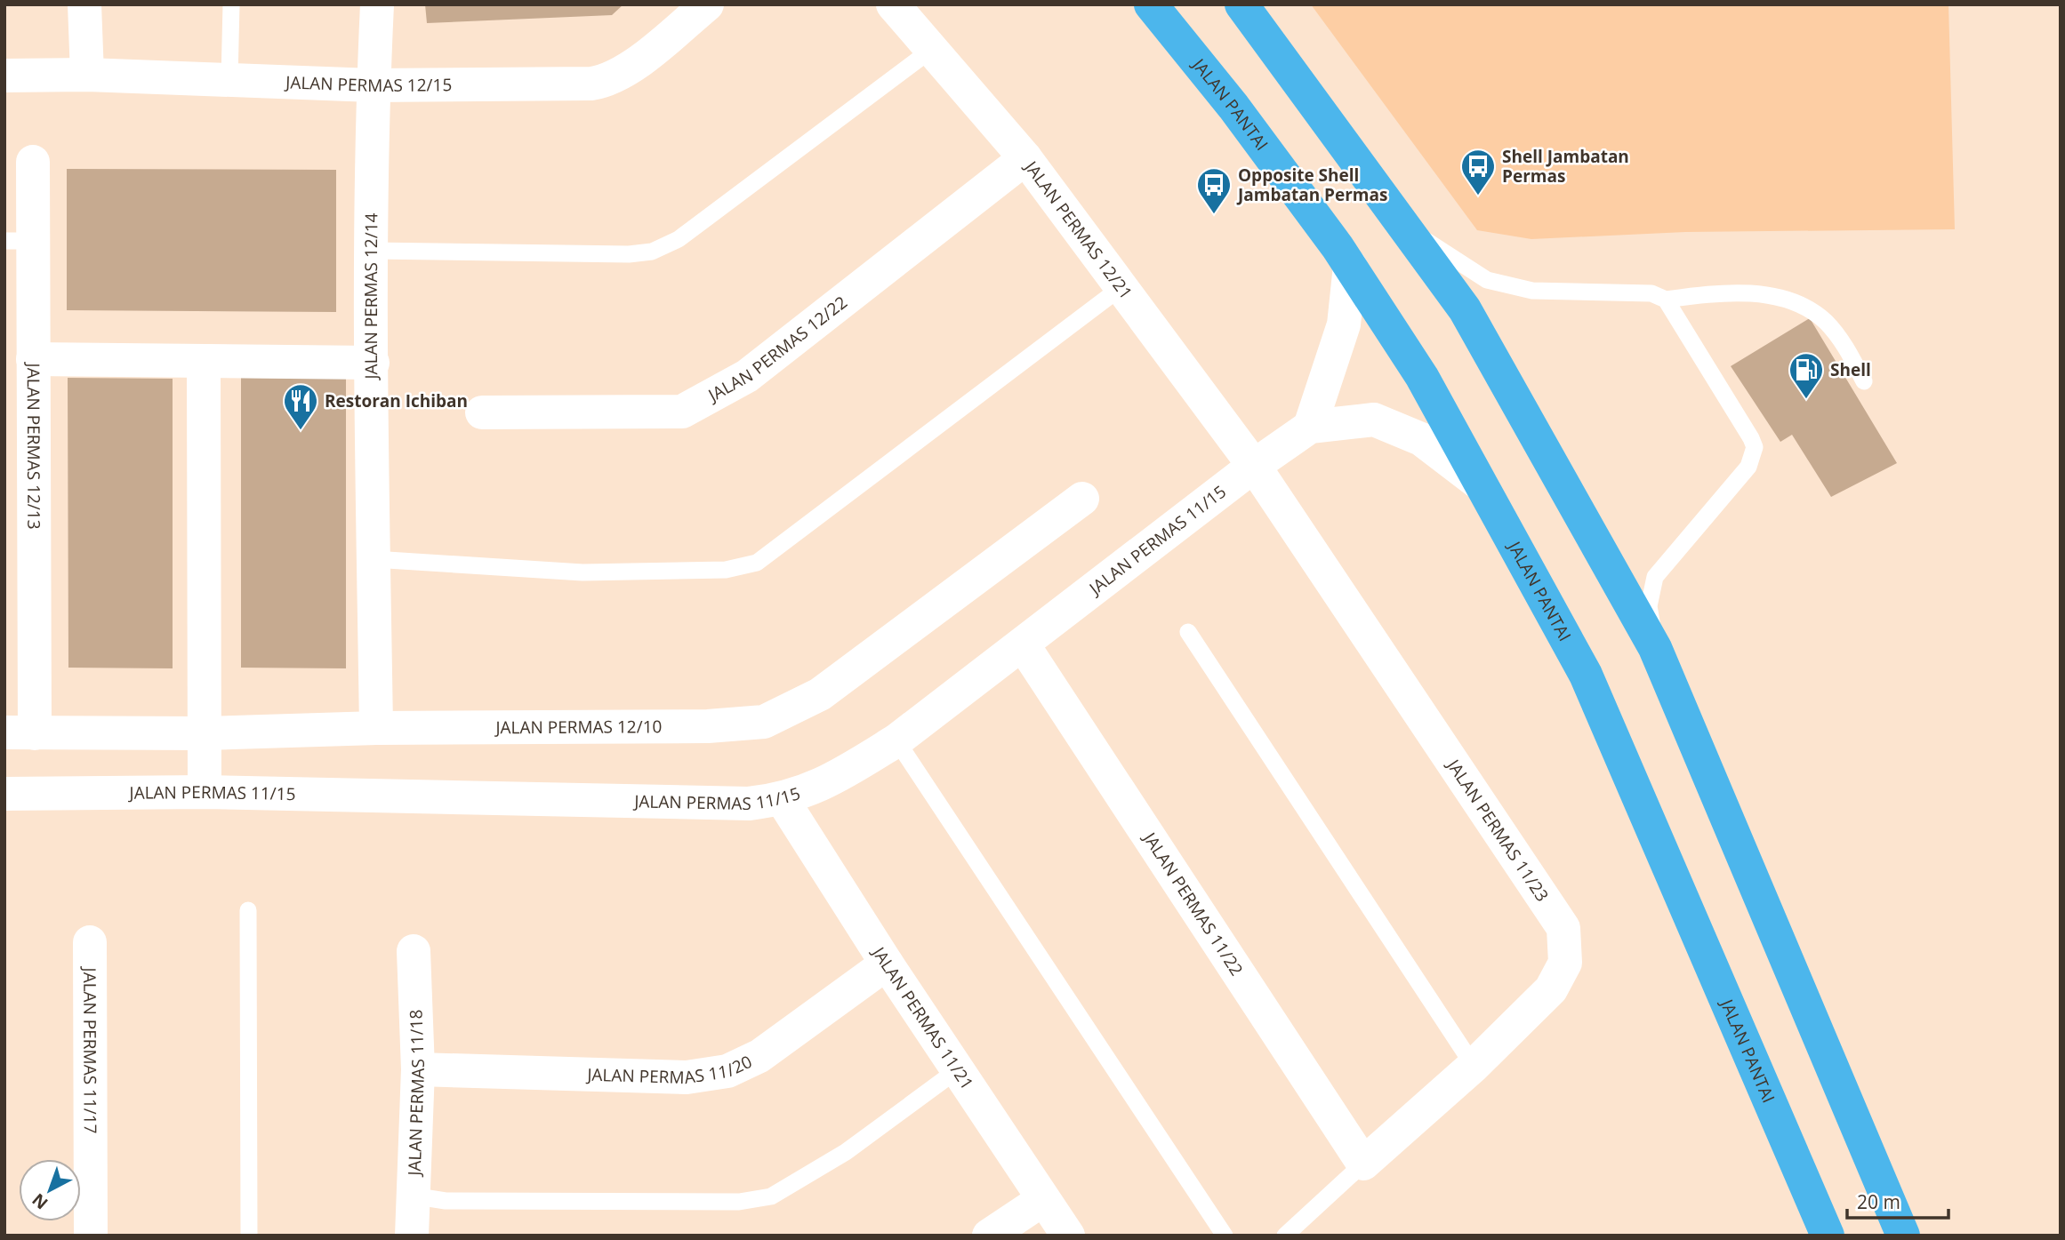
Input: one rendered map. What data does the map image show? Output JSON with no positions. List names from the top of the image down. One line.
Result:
{"streets":{"highway":["JALAN PANTAI"],"street":["JALAN PERMAS 12/15","JALAN PERMAS 12/21","JALAN PERMAS 12/14","JALAN PERMAS 12/22","JALAN PERMAS 12/13","JALAN PERMAS 11/15","JALAN PERMAS 12/10","JALAN PERMAS 11/23","JALAN PERMAS 11/22","JALAN PERMAS 11/21","JALAN PERMAS 11/17","JALAN PERMAS 11/20","JALAN PERMAS 11/18"]},"crossings":[["JALAN PERMAS 12/15","JALAN PERMAS 12/14"],["JALAN PANTAI","JALAN PERMAS 11/15"],["JALAN PERMAS 12/21","JALAN PERMAS 12/22"],["JALAN PERMAS 12/21","JALAN PERMAS 11/15"],["JALAN PERMAS 12/21","JALAN PERMAS 11/23"],["JALAN PERMAS 12/14","JALAN PERMAS 12/10"],["JALAN PERMAS 12/13","JALAN PERMAS 12/10"],["JALAN PERMAS 11/15","JALAN PERMAS 11/23"],["JALAN PERMAS 11/15","JALAN PERMAS 11/22"],["JALAN PERMAS 11/15","JALAN PERMAS 11/21"],["JALAN PERMAS 11/23","JALAN PERMAS 11/22"],["JALAN PERMAS 11/21","JALAN PERMAS 11/20"],["JALAN PERMAS 11/20","JALAN PERMAS 11/18"]],"places":{"bus stop":["Shell Jambatan Permas","Opposite Shell Jambatan Permas"],"fuel station":["Shell"],"restaurant":["Restoran Ichiban"]},"scale_bar":"20 m","north":"bottom left"}
